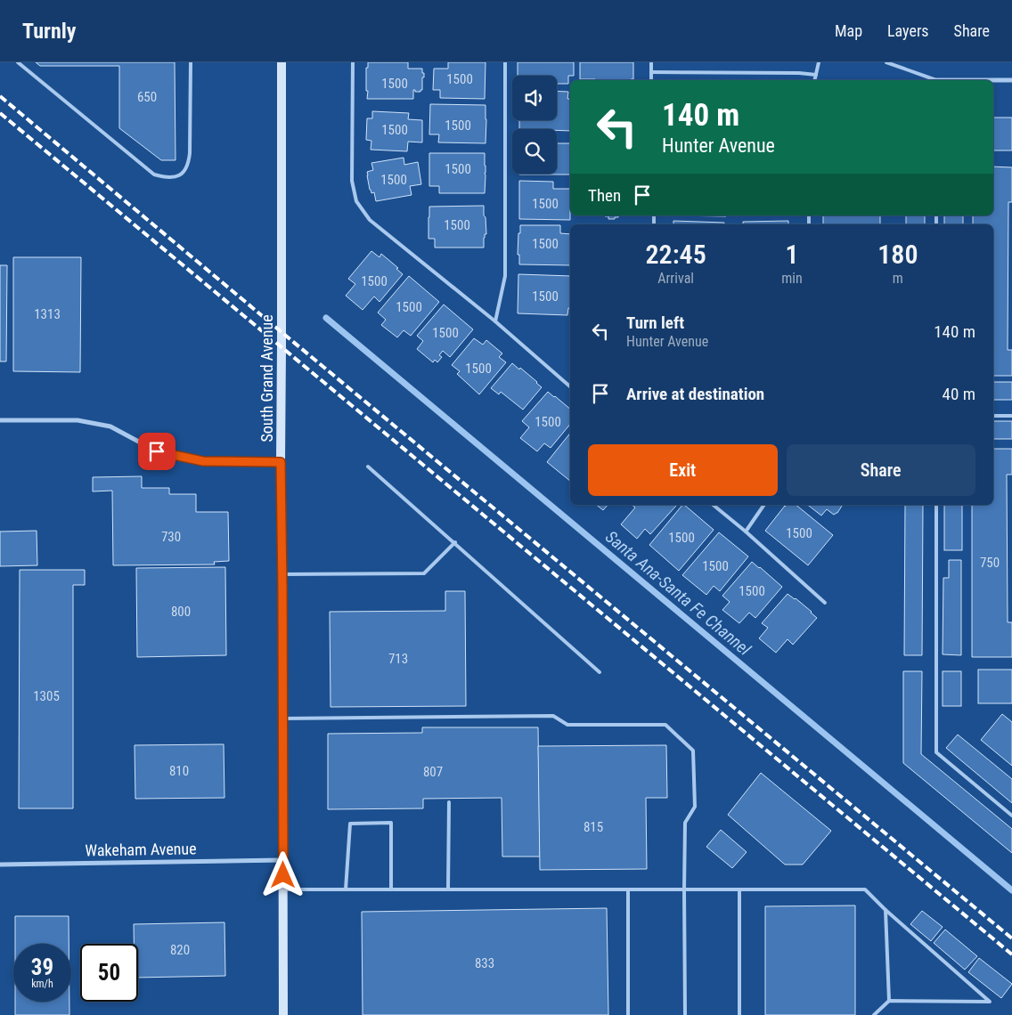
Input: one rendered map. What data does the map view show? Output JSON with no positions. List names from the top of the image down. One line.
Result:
{"streets":{"main road":["South Grand Avenue"],"street":["Wakeham Avenue"]},"crossings":[["South Grand Avenue","Wakeham Avenue"]],"water":["Santa Ana-Santa Fe Channel"],"house_numbers":["1500","1500","650","1500","1500","1500","1500","1500","1500","1500","1500","1500","1500","1313","1500","1500","1500","1500","730","1500","750","1500","1500","800","713","1305","810","807","815","820","833"],"page":{"header":"Turnly","nav":["Map","Layers","Share"],"turn":["140 m","Hunter Avenue"],"then":"Then","eta":["22:45","Arrival","1","min","180","m"],"list":[{"name":"Turn left","note":"Hunter Avenue","value":"140 m"},{"name":"Arrive at destination","value":"40 m"}],"buttons":["Exit","Share"],"speed":"39 km/h","limit":"50"}}
